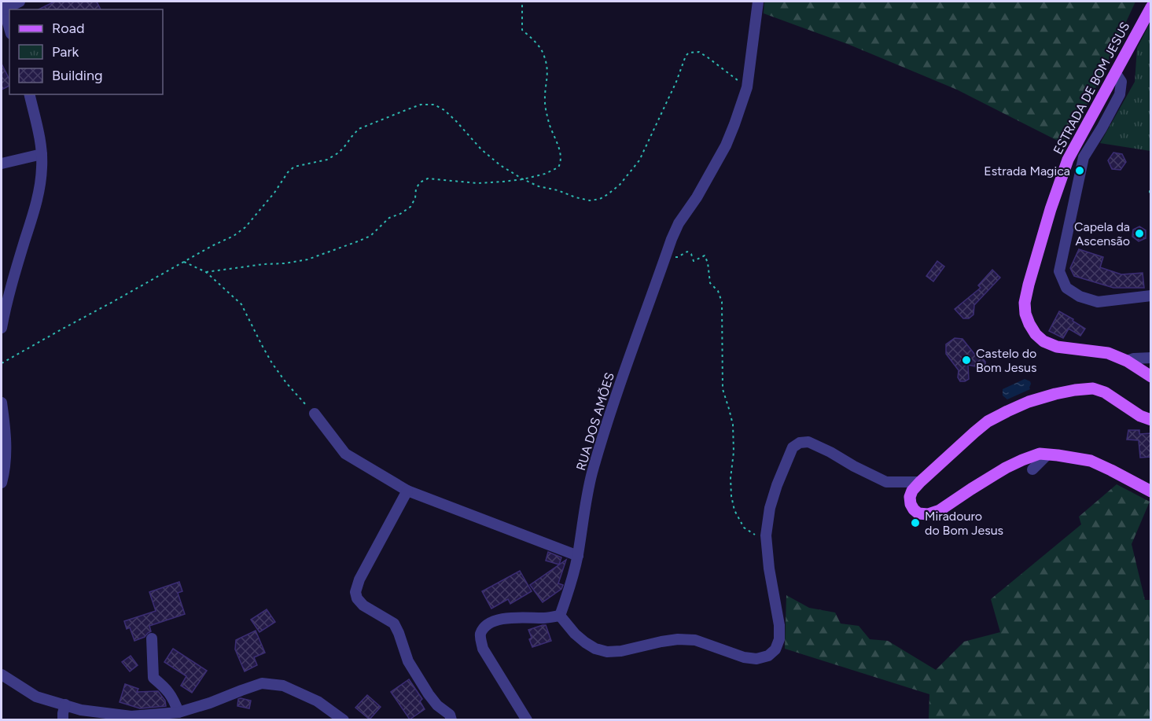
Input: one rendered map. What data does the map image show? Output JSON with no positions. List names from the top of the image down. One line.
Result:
{"streets":{"main road":["ESTRADA DE BOM JESUS"],"street":["RUA DOS AMÕES"]},"places":["Estrada Magica","Capela da Ascensão","Castelo do Bom Jesus","Miradouro do Bom Jesus"],"legend":["Road","Park","Building"]}
